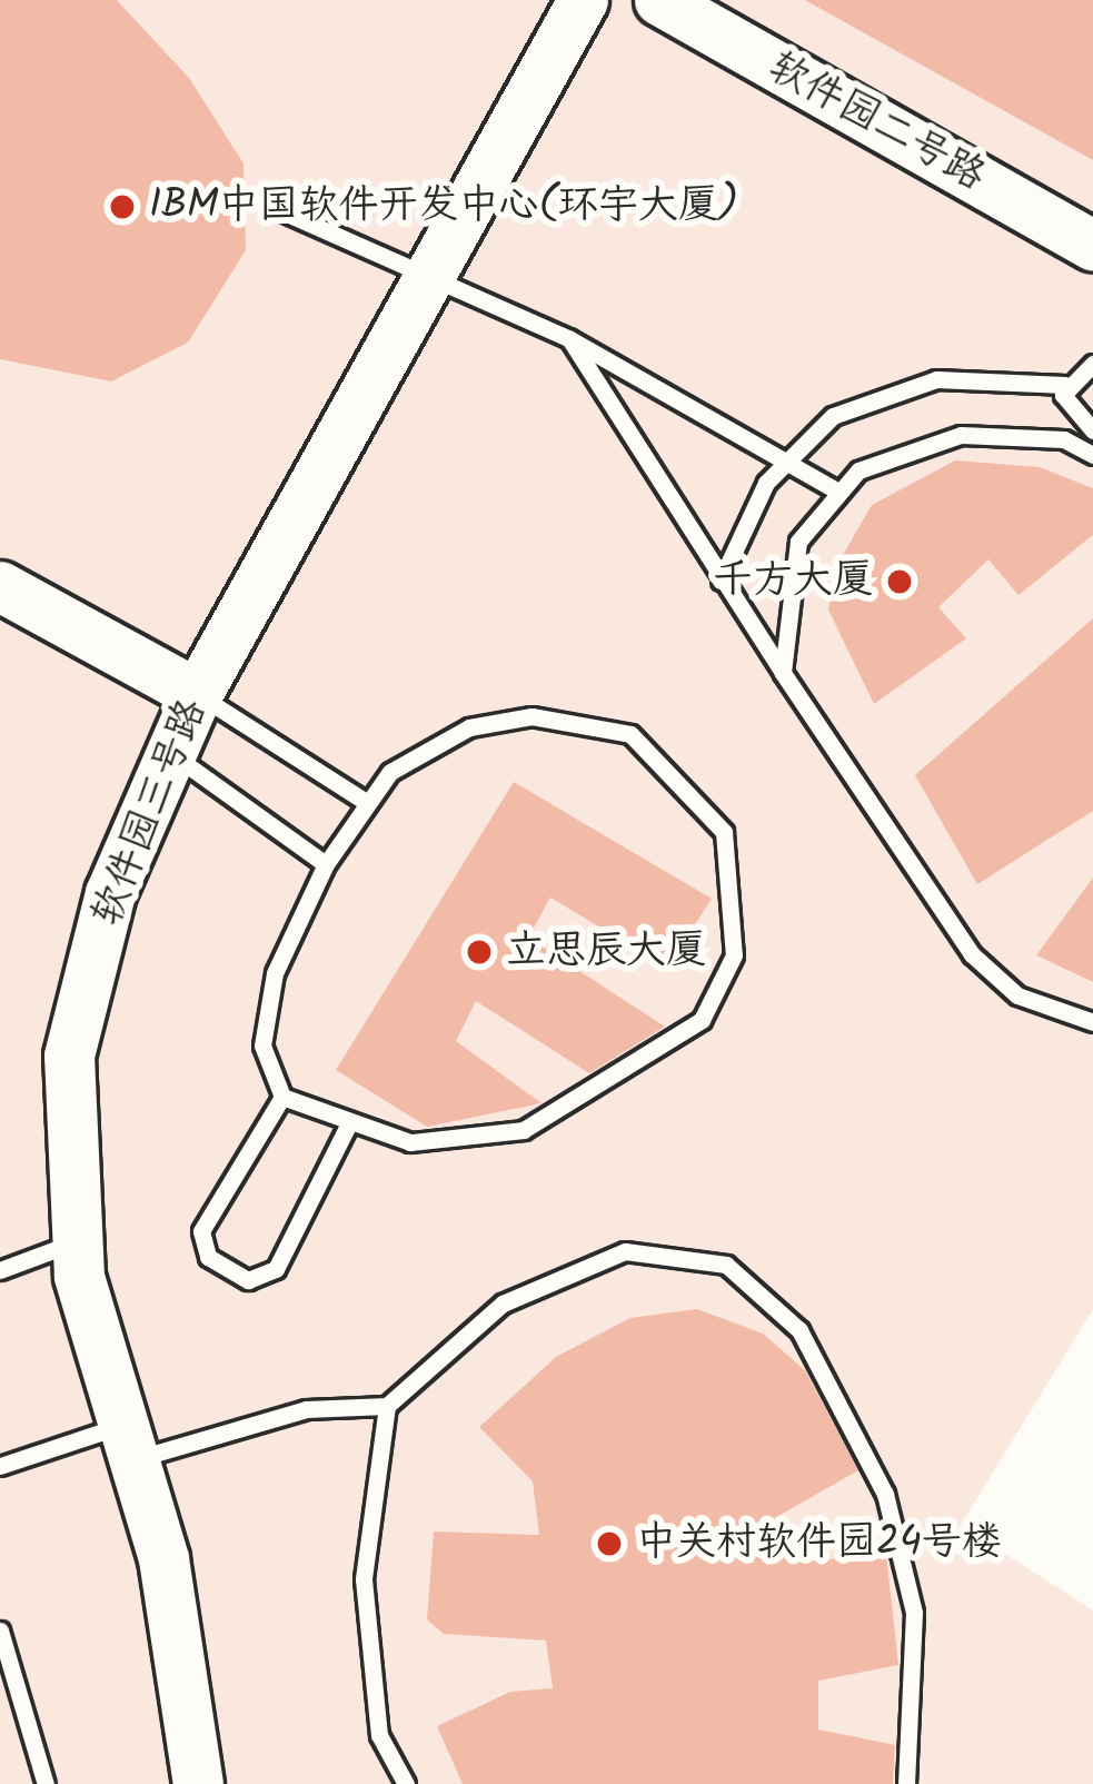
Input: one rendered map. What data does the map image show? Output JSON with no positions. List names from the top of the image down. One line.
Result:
{"streets":{"street":["软件园二号路","软件园三号路"]},"places":["IBM中国软件开发中心(环宇大厦)","千方大厦","立思辰大厦","中关村软件园24号楼"]}
